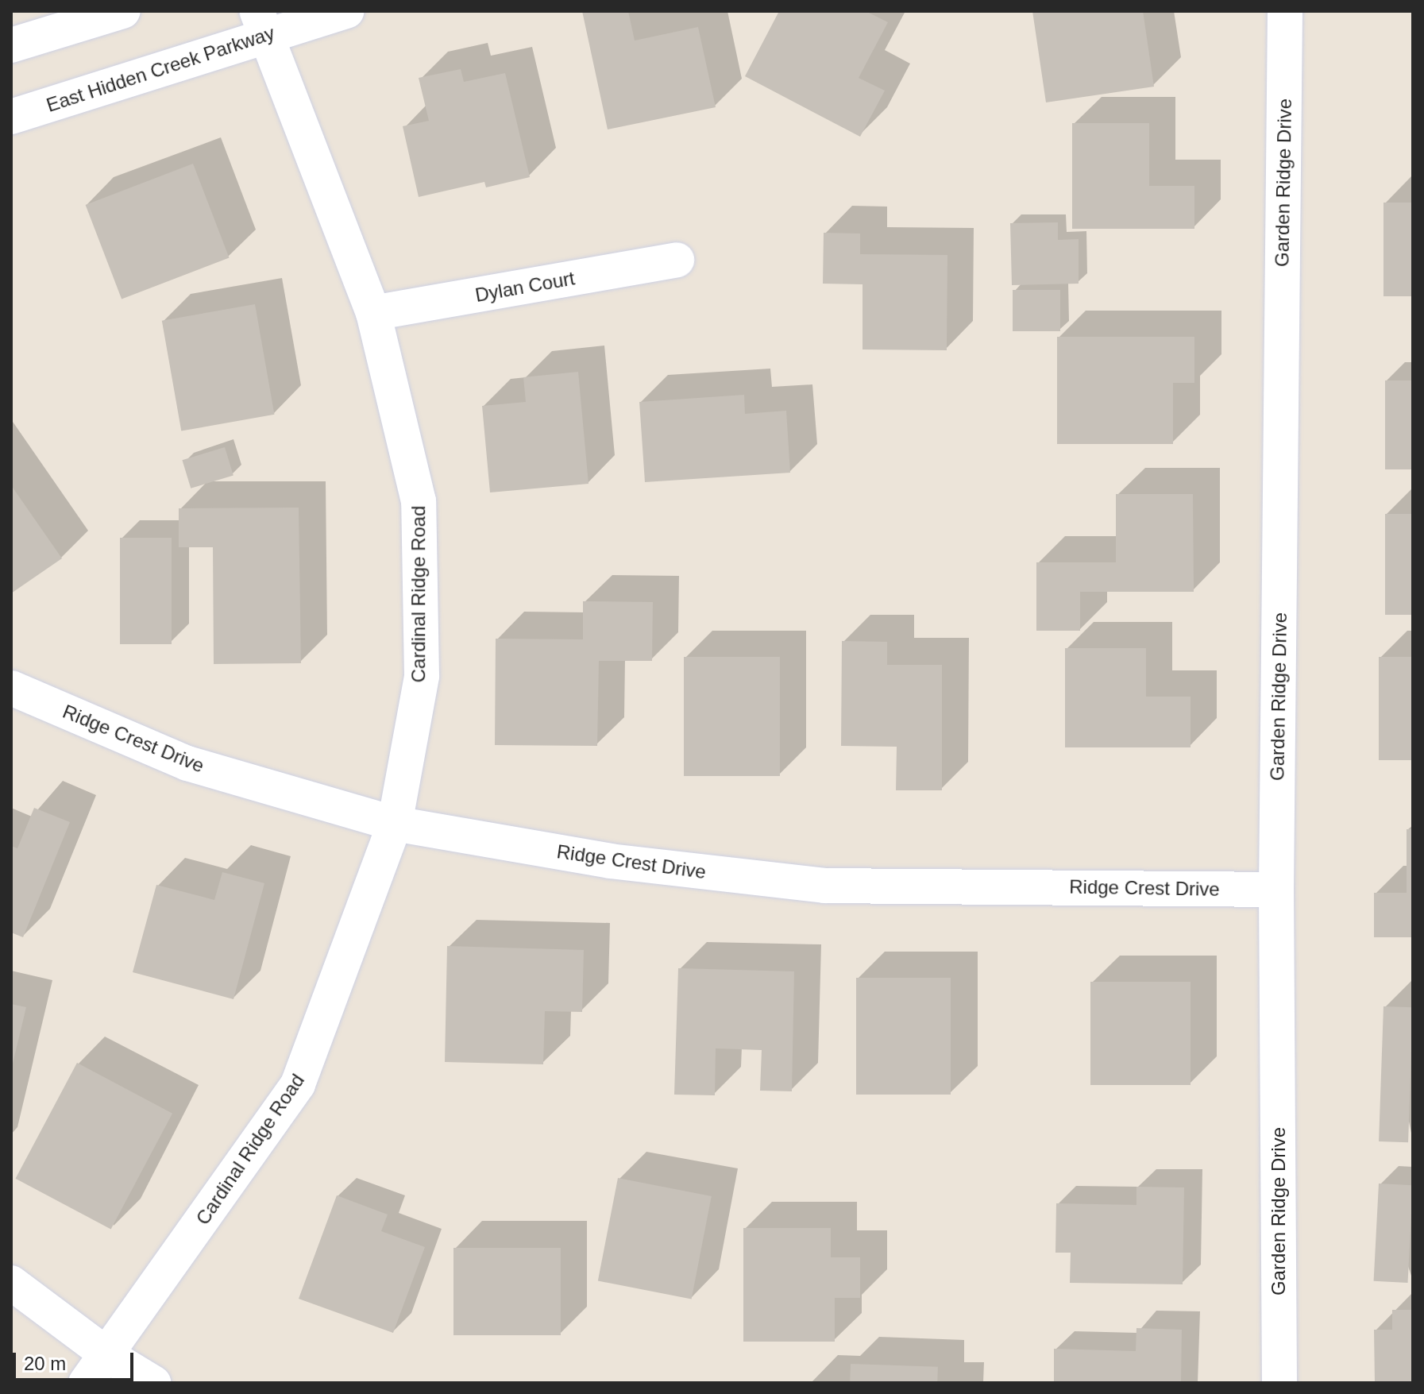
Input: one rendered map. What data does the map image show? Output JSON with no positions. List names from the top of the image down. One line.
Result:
{"streets":{"street":["East Hidden Creek Parkway","Garden Ridge Drive","Dylan Court","Cardinal Ridge Road","Ridge Crest Drive"]},"crossings":[["East Hidden Creek Parkway","Cardinal Ridge Road"],["Garden Ridge Drive","Ridge Crest Drive"],["Dylan Court","Cardinal Ridge Road"],["Cardinal Ridge Road","Ridge Crest Drive"]],"scale_bar":"20 m"}
